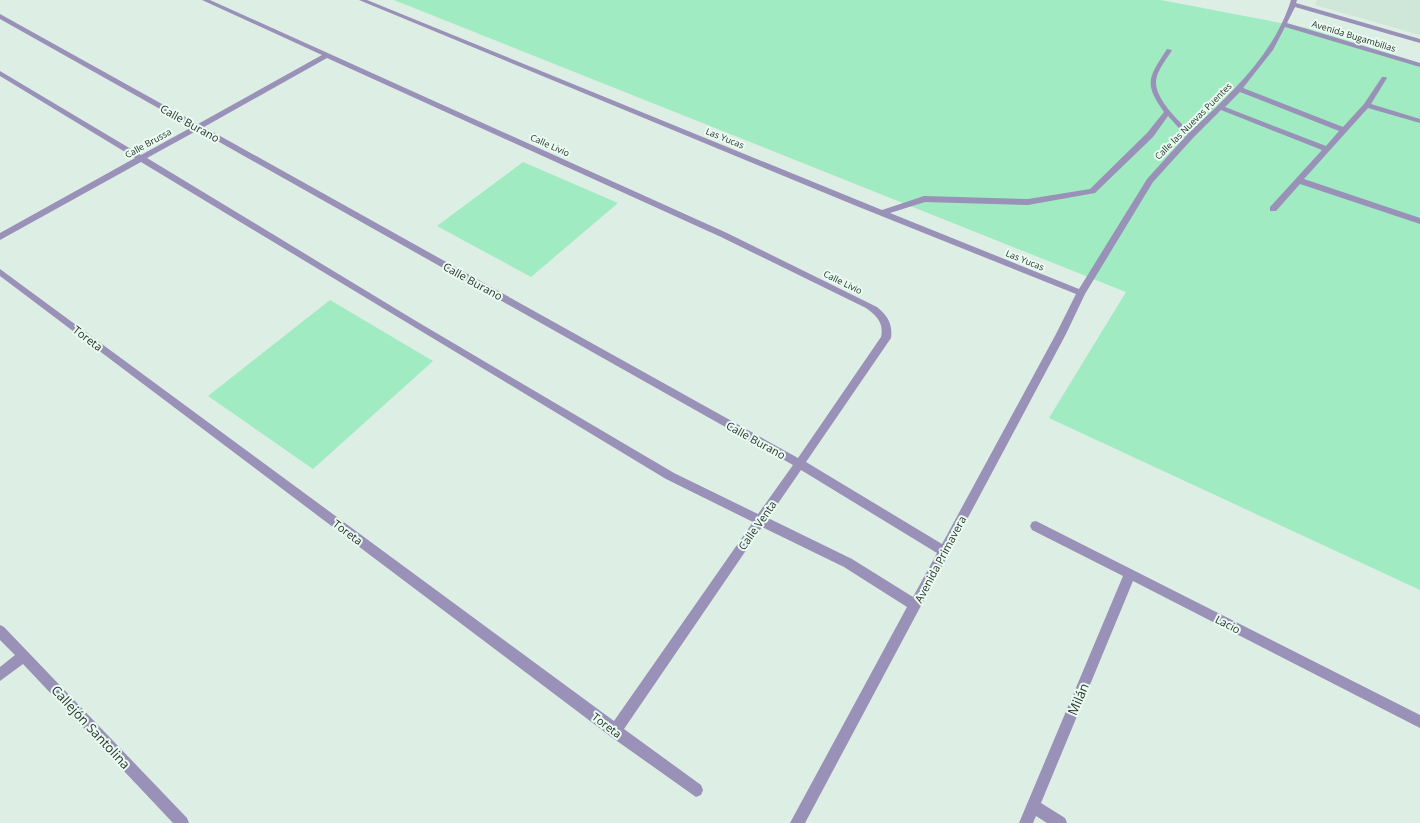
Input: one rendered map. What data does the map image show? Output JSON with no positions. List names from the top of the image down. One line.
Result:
{"streets":{"street":["Avenida Bugambilias","Calle las Nuevas Puentes","Calle Burano","Las Yucas","Calle Brussa","Calle Livio","Toreta","Calle Venta","Avenida Primavera","Lacio","Milán","Callejón Santolina"]},"crossings":[["Avenida Bugambilias","Calle las Nuevas Puentes"],["Calle las Nuevas Puentes","Las Yucas"],["Calle las Nuevas Puentes","Avenida Primavera"],["Calle Burano","Calle Brussa"],["Calle Burano","Calle Venta"],["Calle Burano","Avenida Primavera"],["Las Yucas","Avenida Primavera"],["Calle Brussa","Calle Livio"],["Calle Livio","Calle Venta"],["Toreta","Calle Venta"],["Lacio","Milán"]]}
